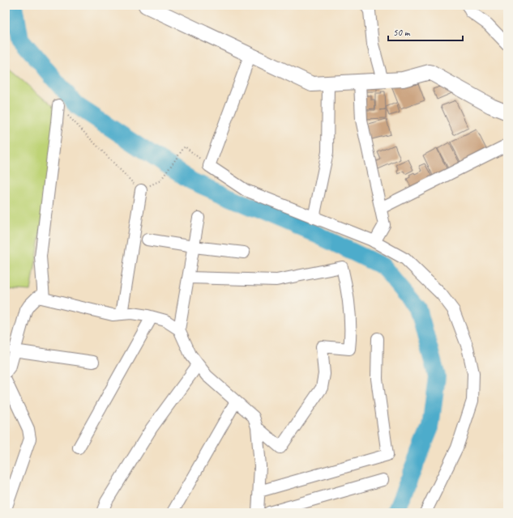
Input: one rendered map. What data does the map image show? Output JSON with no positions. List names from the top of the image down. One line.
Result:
{"scale_bar":"50 m"}
